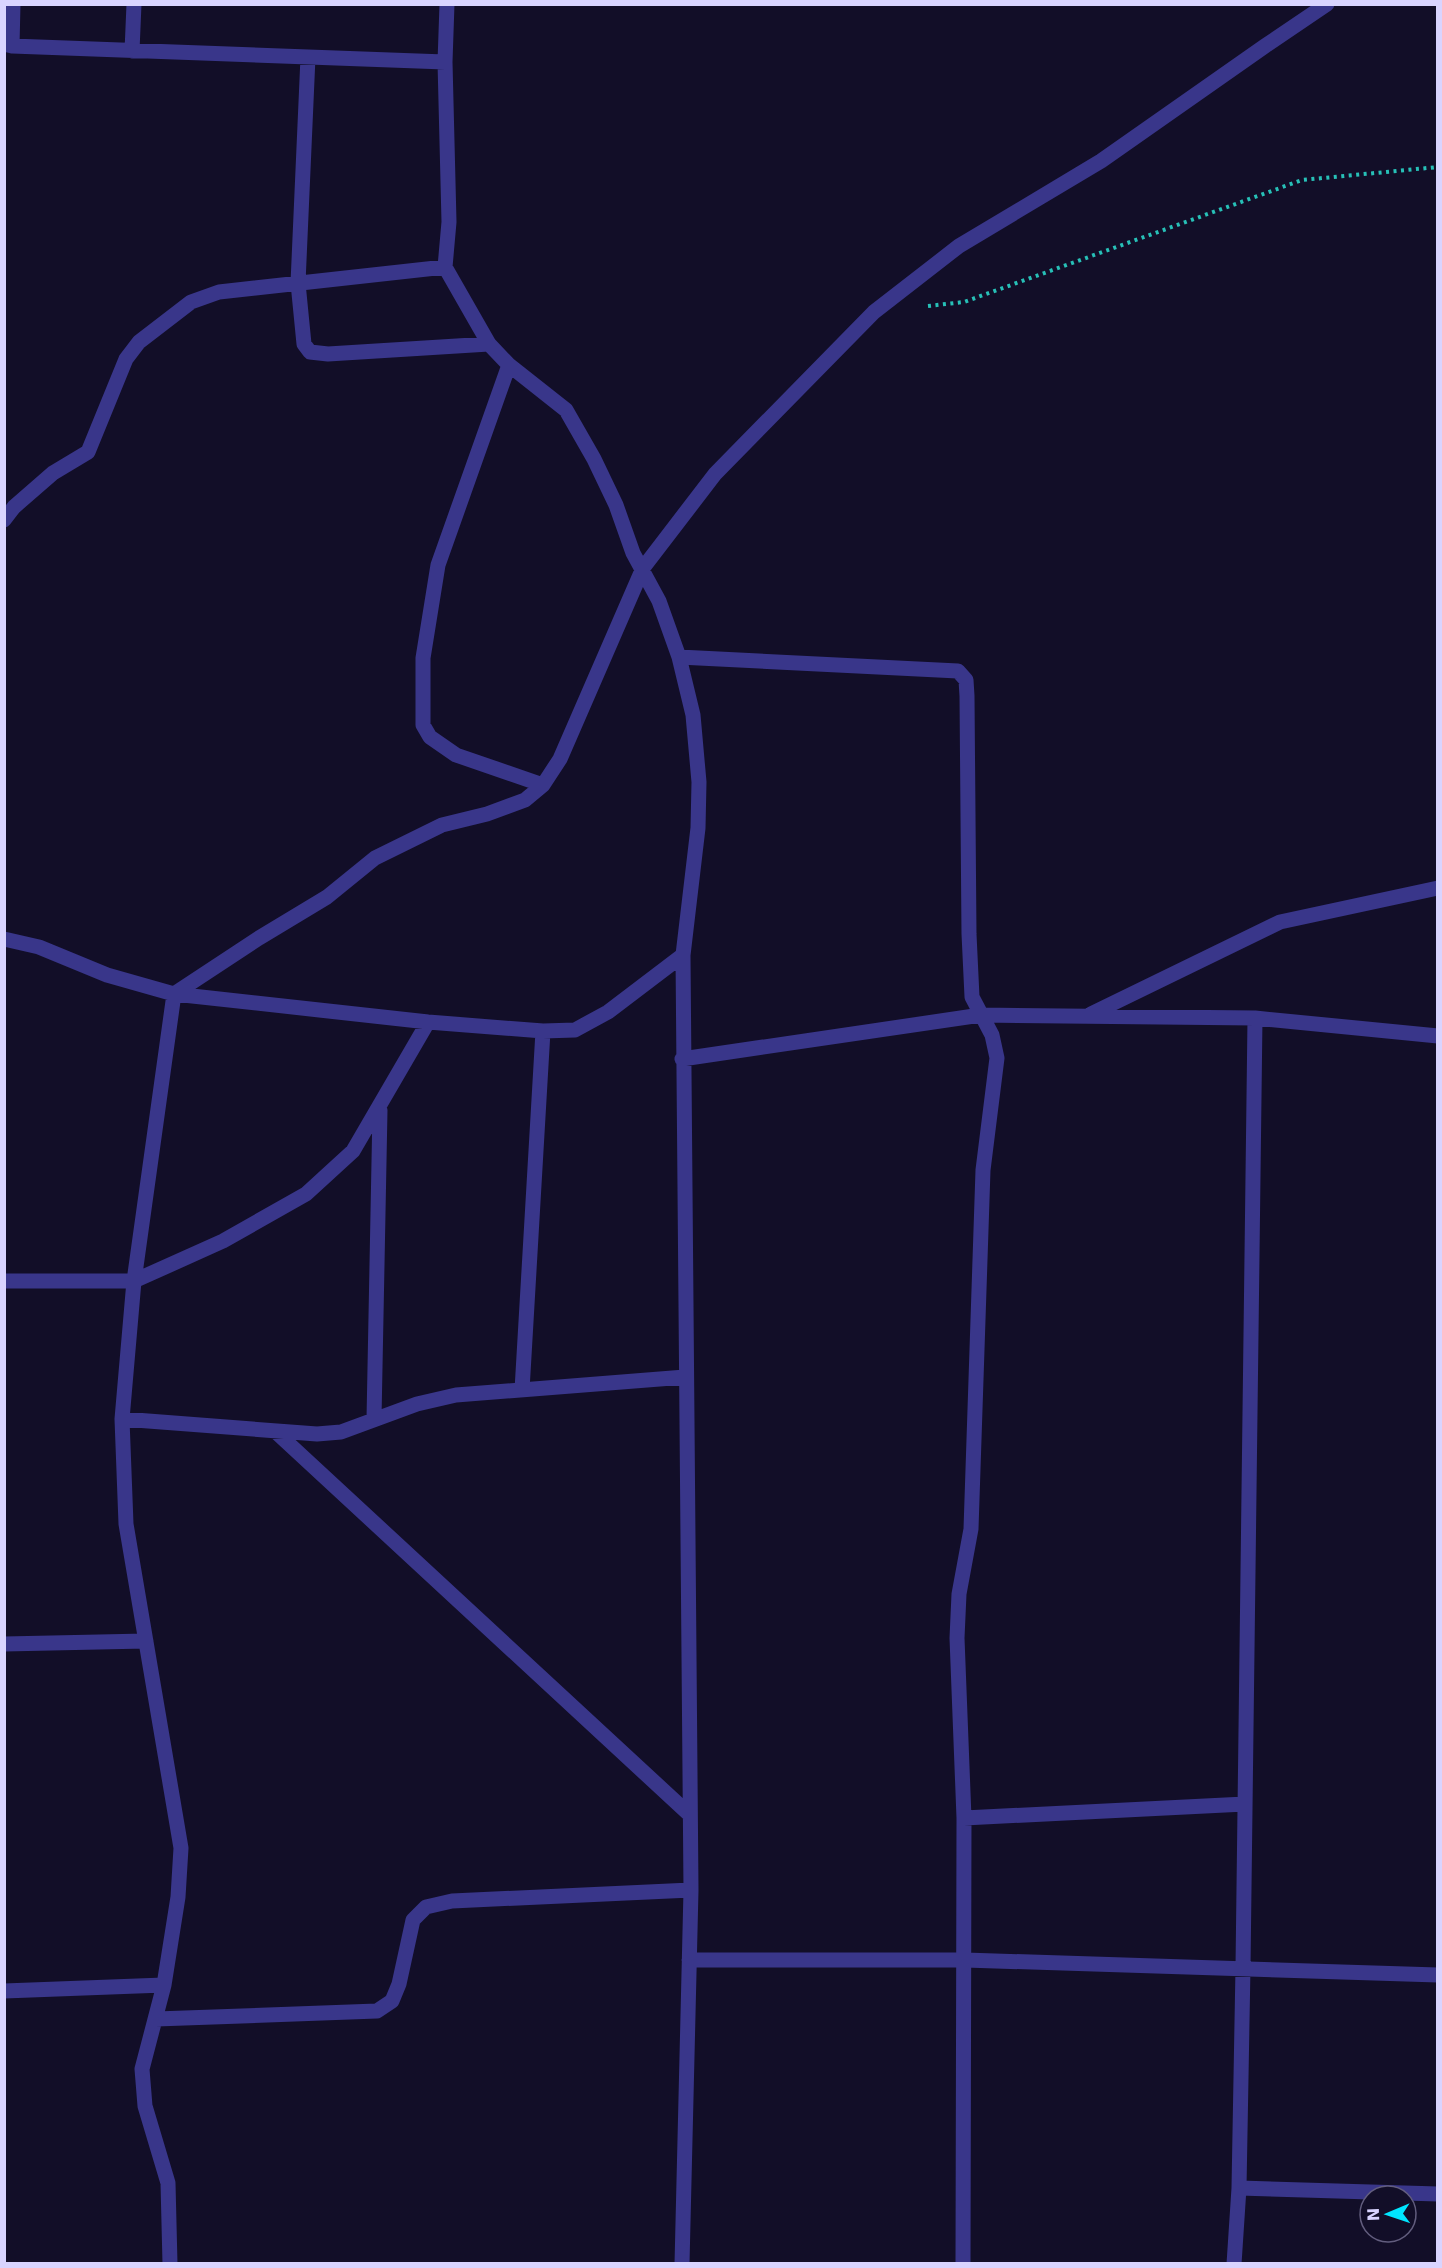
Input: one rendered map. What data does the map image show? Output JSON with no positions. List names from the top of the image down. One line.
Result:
{"north":"left"}
